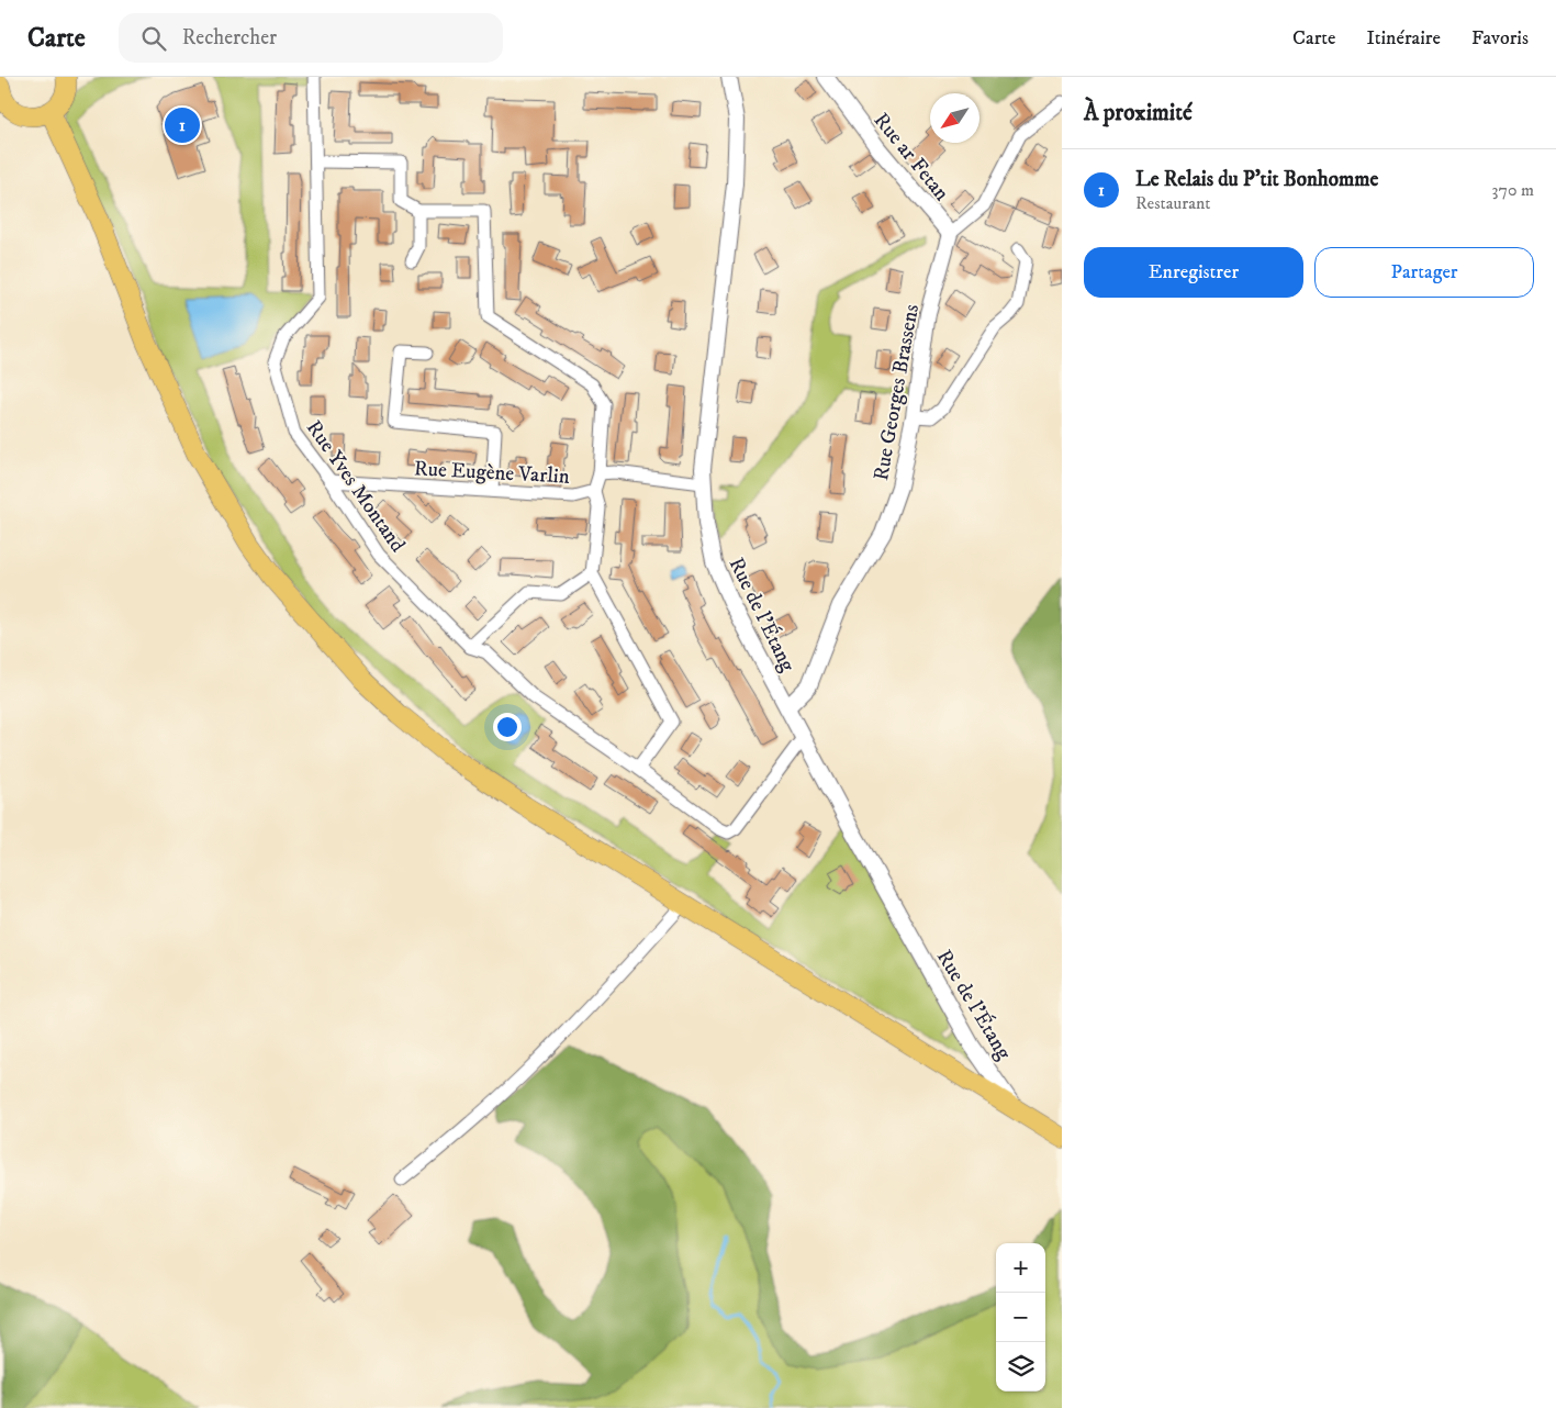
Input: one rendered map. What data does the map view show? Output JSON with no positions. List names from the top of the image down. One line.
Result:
{"streets":{"street":["Rue ar Fetan","Rue Georges Brassens","Rue Eugène Varlin","Rue Yves Montand","Rue de l'Étang"]},"crossings":[["Rue ar Fetan","Rue Georges Brassens"],["Rue Georges Brassens","Rue de l'Étang"],["Rue Eugène Varlin","Rue Yves Montand"],["Rue Eugène Varlin","Rue de l'Étang"],["Rue Yves Montand","Rue de l'Étang"]],"north":"bottom left","page":{"header":"Carte","search":"Rechercher","nav":["Carte","Itinéraire","Favoris"],"heading":"À proximité","pins":"1","list":[{"mark":"1","name":"Le Relais du P'tit Bonhomme","note":"Restaurant","value":"370 m"}],"buttons":["Enregistrer","Partager"],"map_buttons":["+","−"]}}
